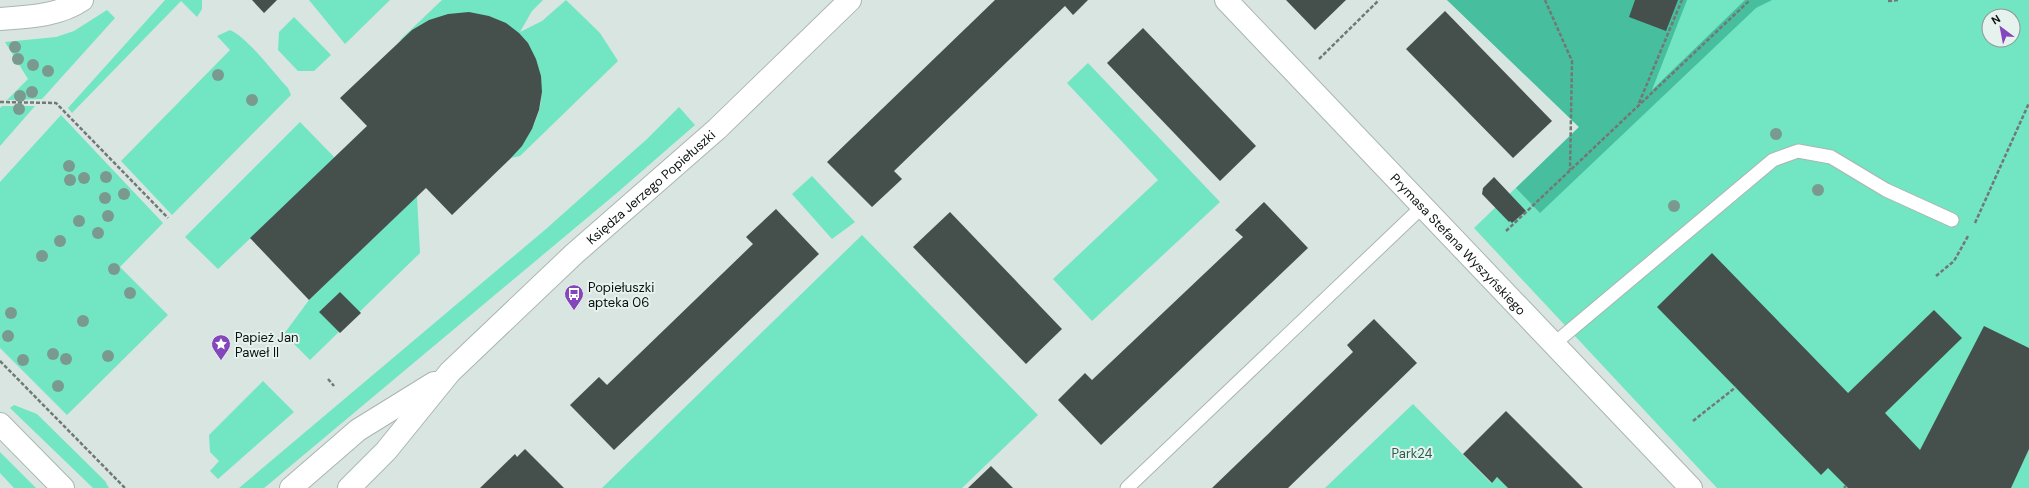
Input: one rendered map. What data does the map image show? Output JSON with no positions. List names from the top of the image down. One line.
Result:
{"streets":{"street":["Księdza Jerzego Popiełuszki","Prymasa Stefana Wyszyńskiego"]},"parks":["Park24"],"places":{"bus stop":["Popiełuszki apteka 06"],"place":["Papież Jan Paweł II"]},"north":"top left"}
